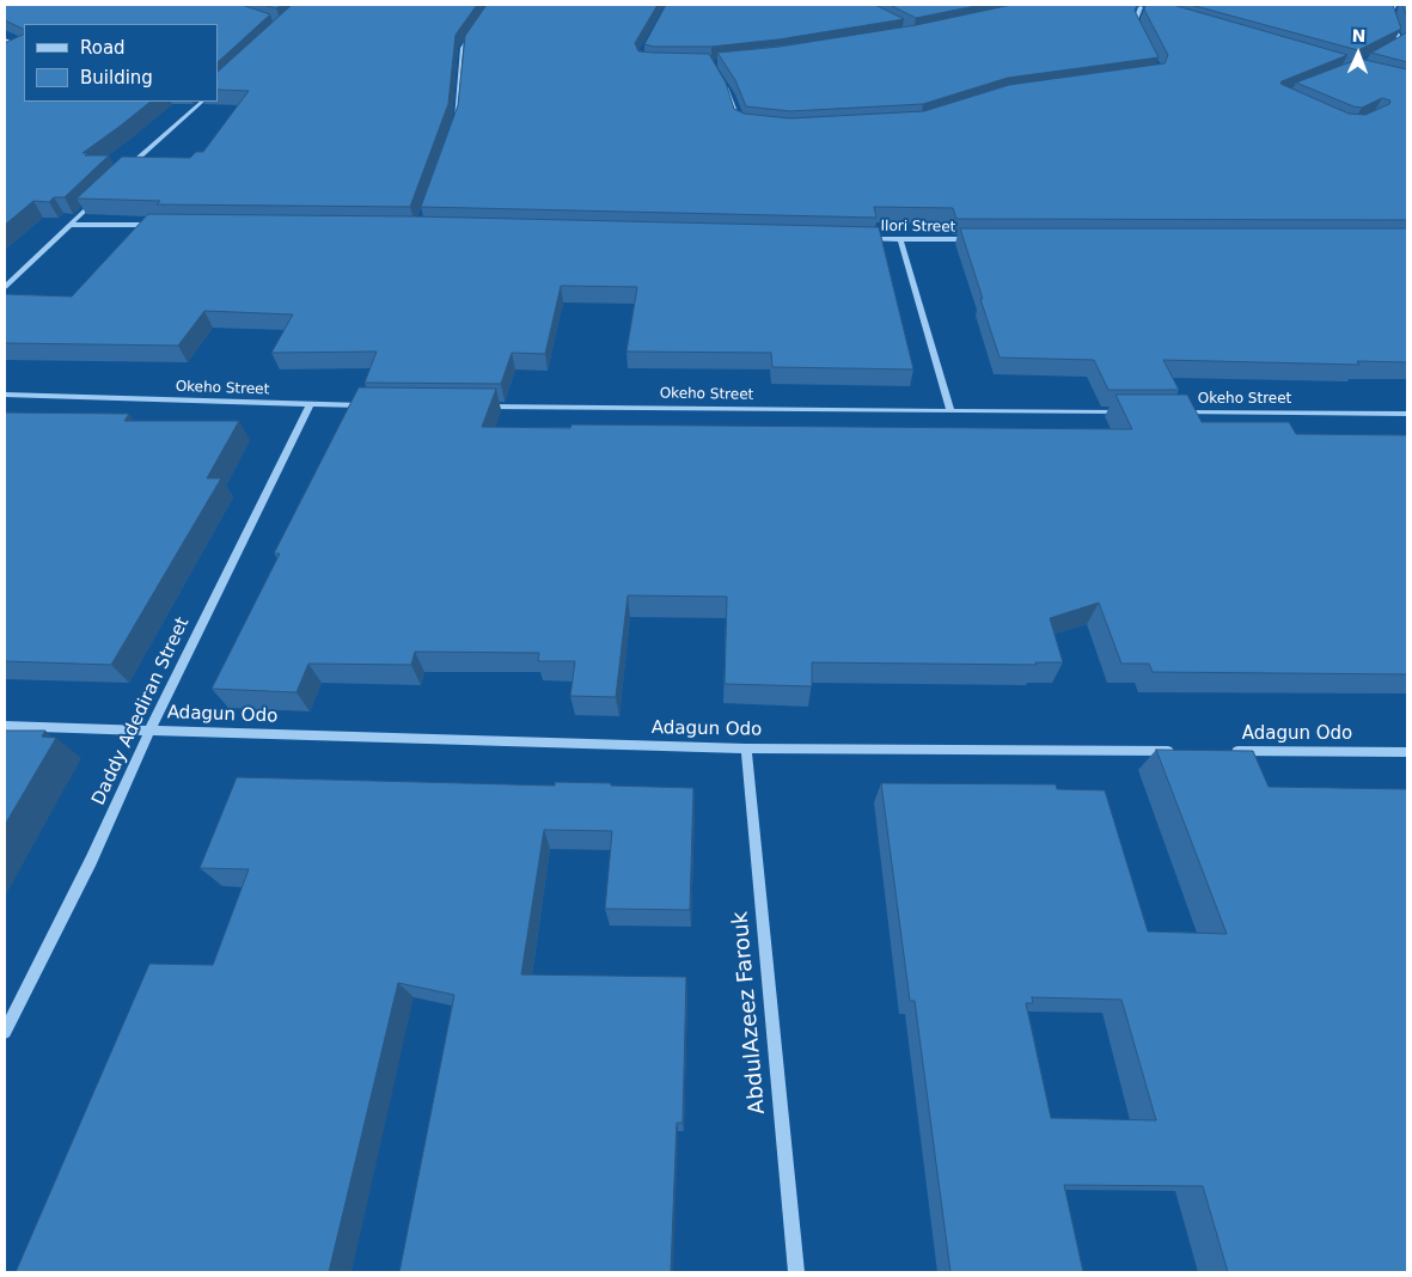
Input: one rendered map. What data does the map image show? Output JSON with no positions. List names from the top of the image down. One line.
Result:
{"streets":{"street":["Ilori Street","Okeho Street","Daddy Adediran Street","Adagun Odo","AbdulAzeez Farouk"]},"crossings":[["Okeho Street","Daddy Adediran Street"],["Daddy Adediran Street","Adagun Odo"],["Adagun Odo","AbdulAzeez Farouk"]],"legend":["Road","Building"],"north":"top"}
